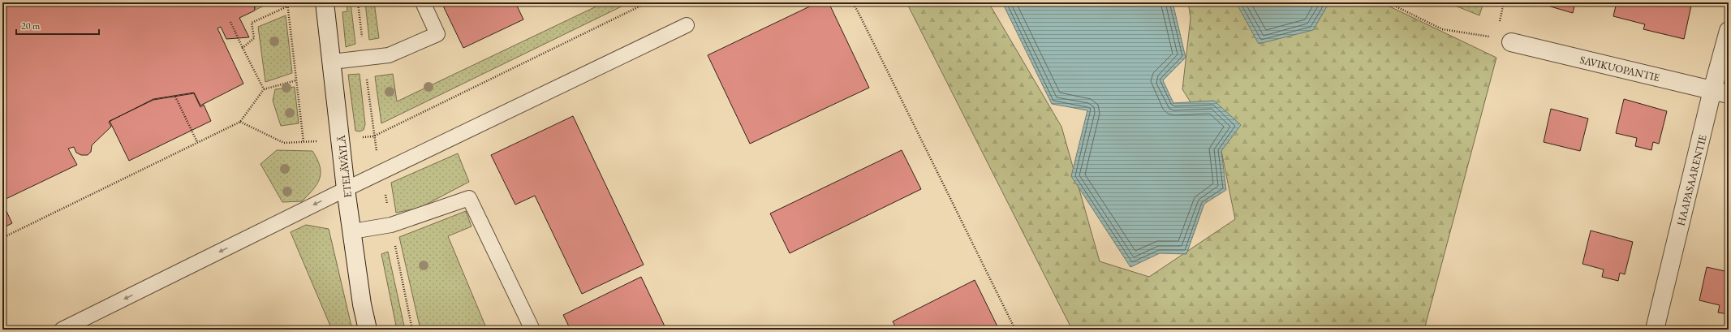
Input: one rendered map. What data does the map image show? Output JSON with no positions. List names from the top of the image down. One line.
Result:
{"streets":{"street":["SAVIKUOPANTIE","ETELÄVÄYLÄ","HAAPASAARENTIE"]},"crossings":[["SAVIKUOPANTIE","HAAPASAARENTIE"]],"scale_bar":"20 m"}
